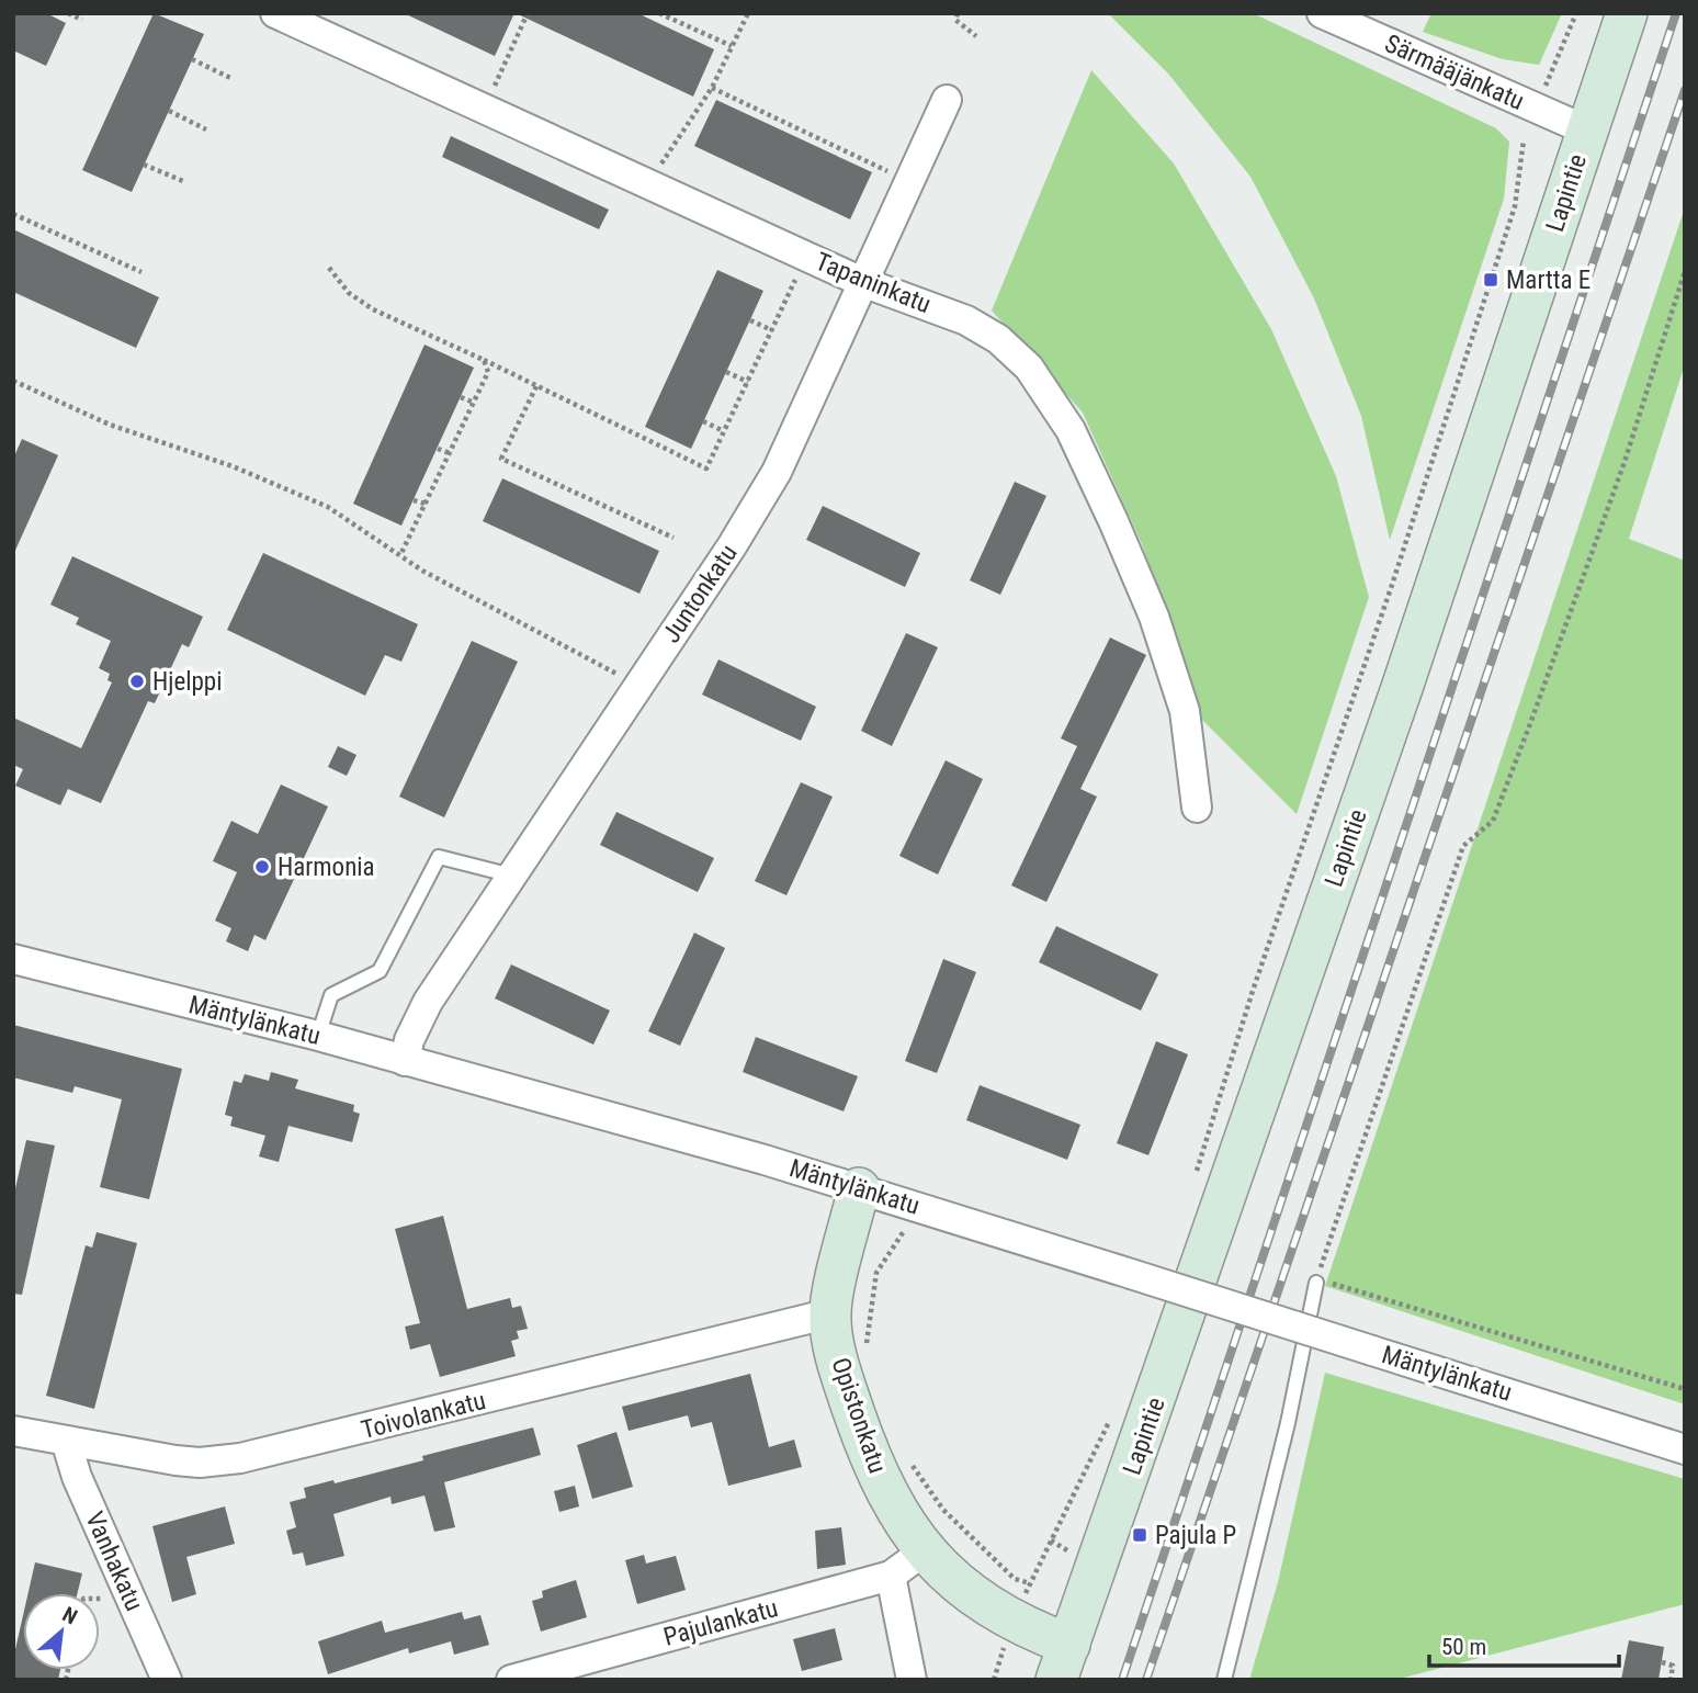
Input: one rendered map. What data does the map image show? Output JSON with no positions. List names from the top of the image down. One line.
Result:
{"streets":{"main road":["Lapintie","Opistonkatu"],"street":["Särmääjänkatu","Tapaninkatu","Juntonkatu","Mäntylänkatu","Toivolankatu","Vanhakatu","Pajulankatu"]},"crossings":[["Särmääjänkatu","Lapintie"],["Lapintie","Opistonkatu"],["Tapaninkatu","Juntonkatu"],["Juntonkatu","Mäntylänkatu"],["Mäntylänkatu","Opistonkatu"],["Toivolankatu","Opistonkatu"],["Toivolankatu","Vanhakatu"],["Opistonkatu","Pajulankatu"]],"places":{"transit":["Martta E","Pajula P"],"other":["Hjelppi","Harmonia"]},"scale_bar":"50 m","north":"top right"}
